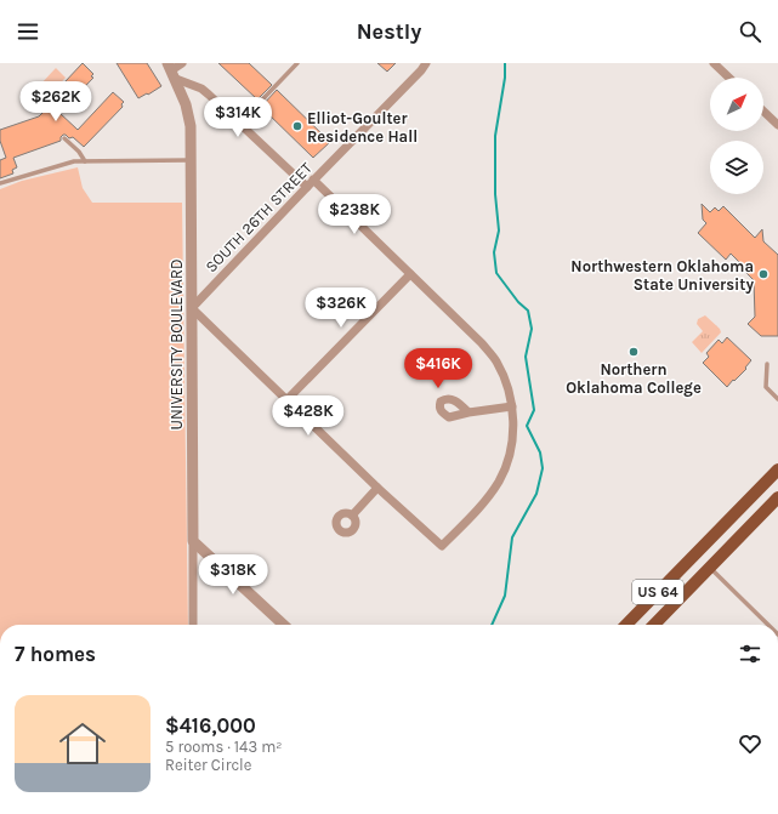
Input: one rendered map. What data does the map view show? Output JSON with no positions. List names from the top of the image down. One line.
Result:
{"streets":{"main road":["US 64"],"street":["SOUTH 26TH STREET","UNIVERSITY BOULEVARD"]},"crossings":[["SOUTH 26TH STREET","UNIVERSITY BOULEVARD"]],"places":["Elliot-Goulter Residence Hall","Northwestern Oklahoma State University","Northern Oklahoma College"],"north":"top right","page":{"header":"Nestly","price":["$262K","$314K","$238K","$326K","$416K","$428K","$318K"],"heading":"7 homes","list":[{"name":"$416,000","note":"5 rooms · 143 m² · Reiter Circle"}]}}
